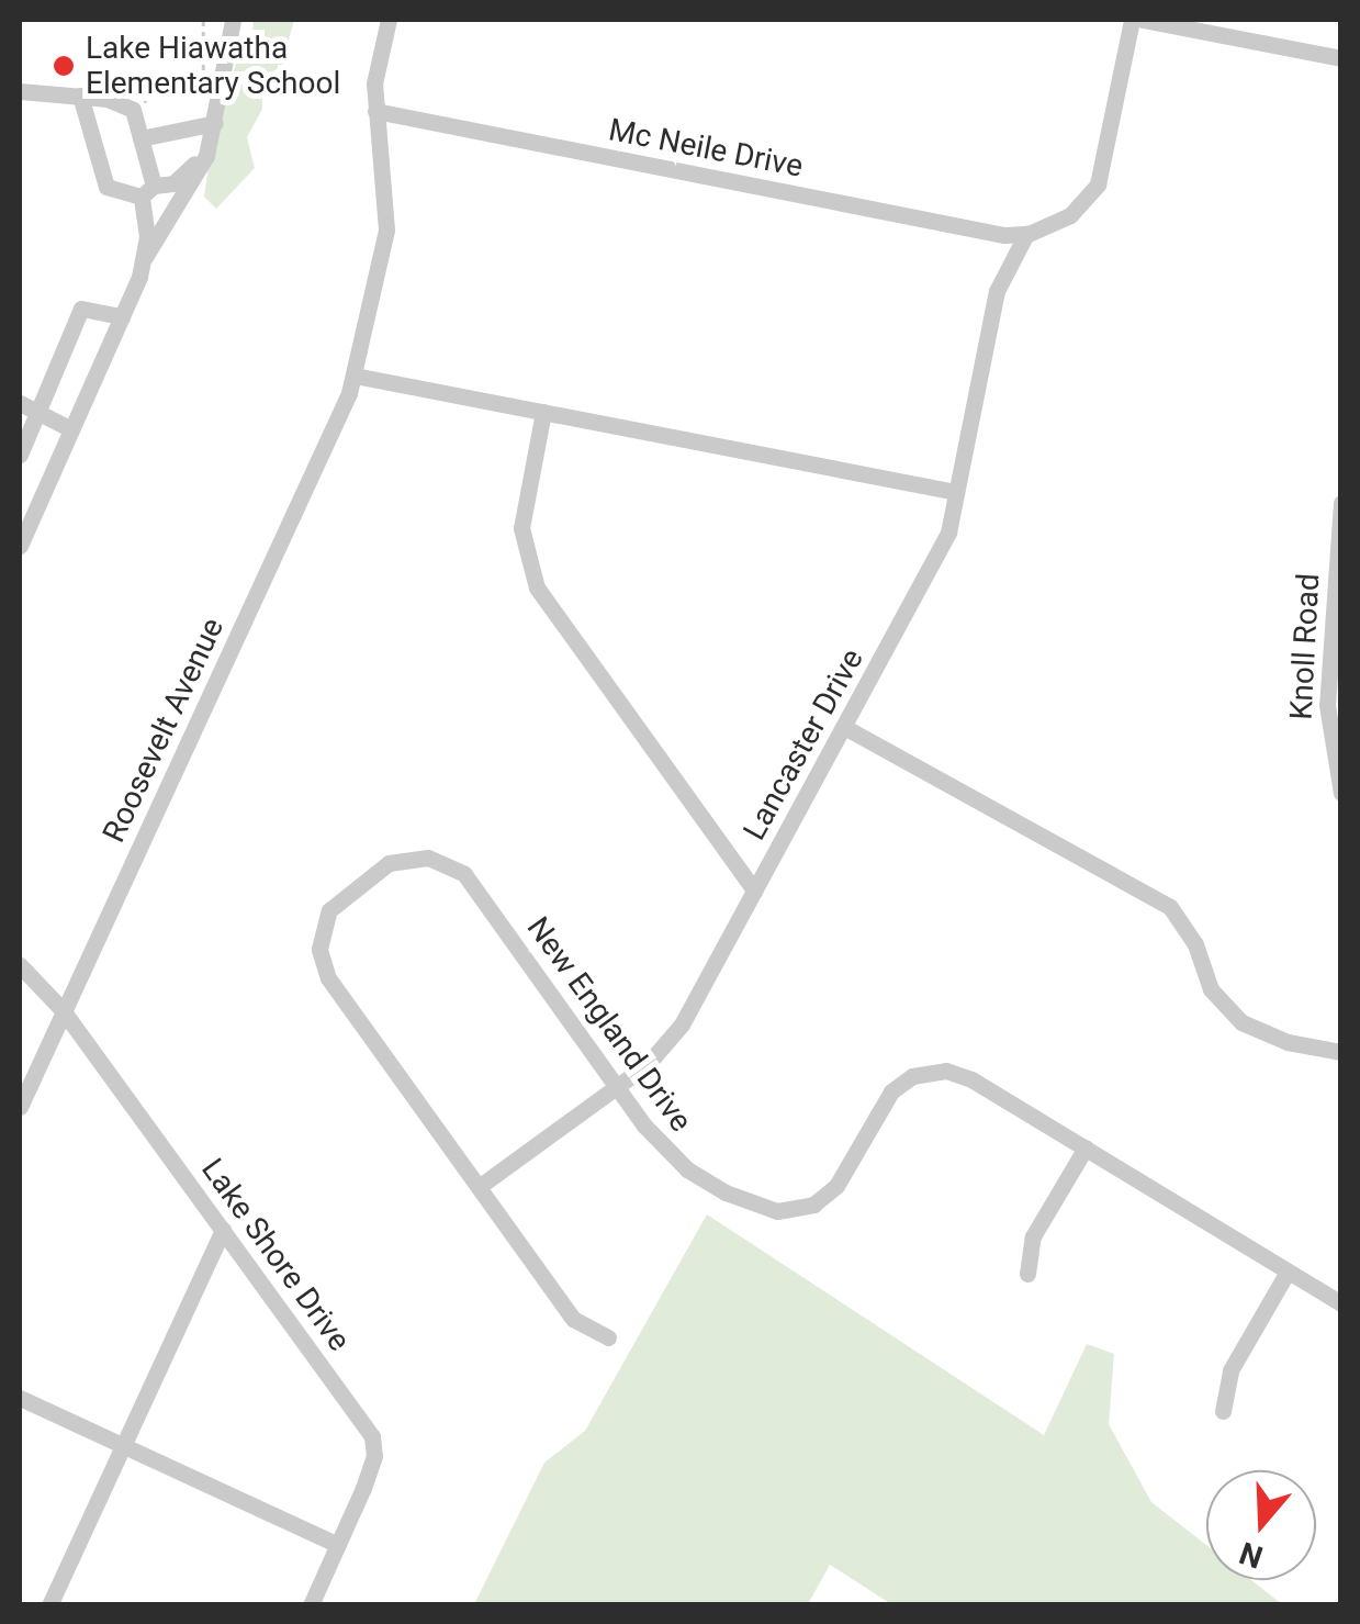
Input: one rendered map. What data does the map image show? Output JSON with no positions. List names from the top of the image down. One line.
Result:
{"streets":{"street":["Mc Neile Drive","Knoll Road","Roosevelt Avenue","Lancaster Drive","New England Drive","Lake Shore Drive"]},"crossings":[["Mc Neile Drive","Roosevelt Avenue"],["Mc Neile Drive","Lancaster Drive"],["Roosevelt Avenue","Lake Shore Drive"],["Lancaster Drive","New England Drive"]],"places":["Lake Hiawatha Elementary School"],"north":"bottom"}
